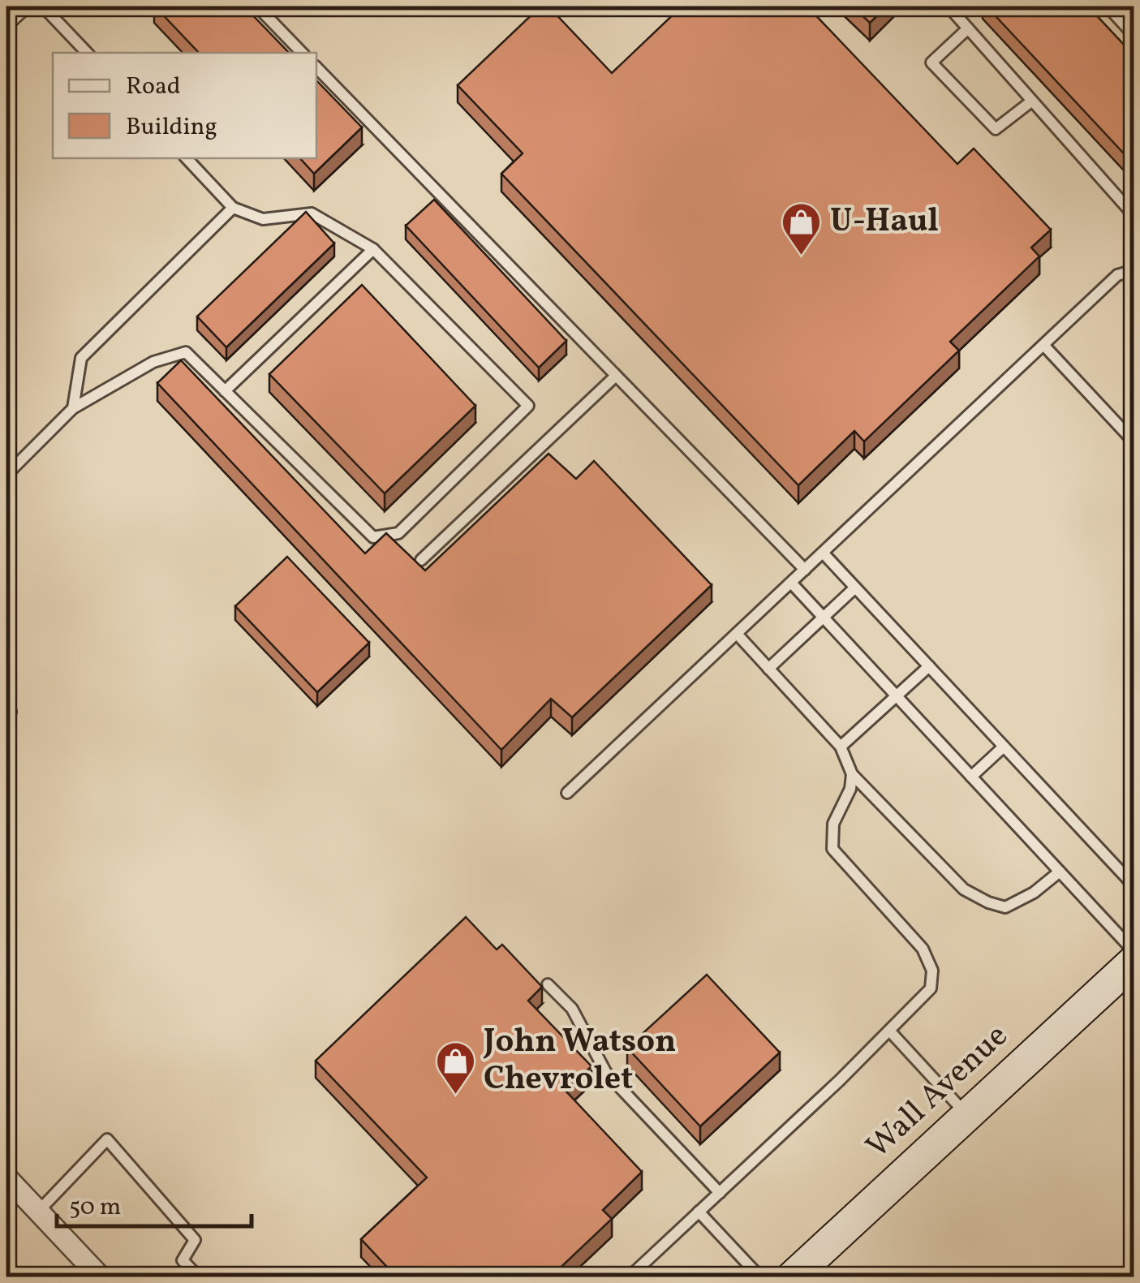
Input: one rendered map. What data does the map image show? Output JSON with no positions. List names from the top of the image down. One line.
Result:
{"streets":{"main road":["Wall Avenue"]},"places":{"shop":["U-Haul","John Watson Chevrolet"]},"legend":["Road","Building"],"scale_bar":"50 m"}
